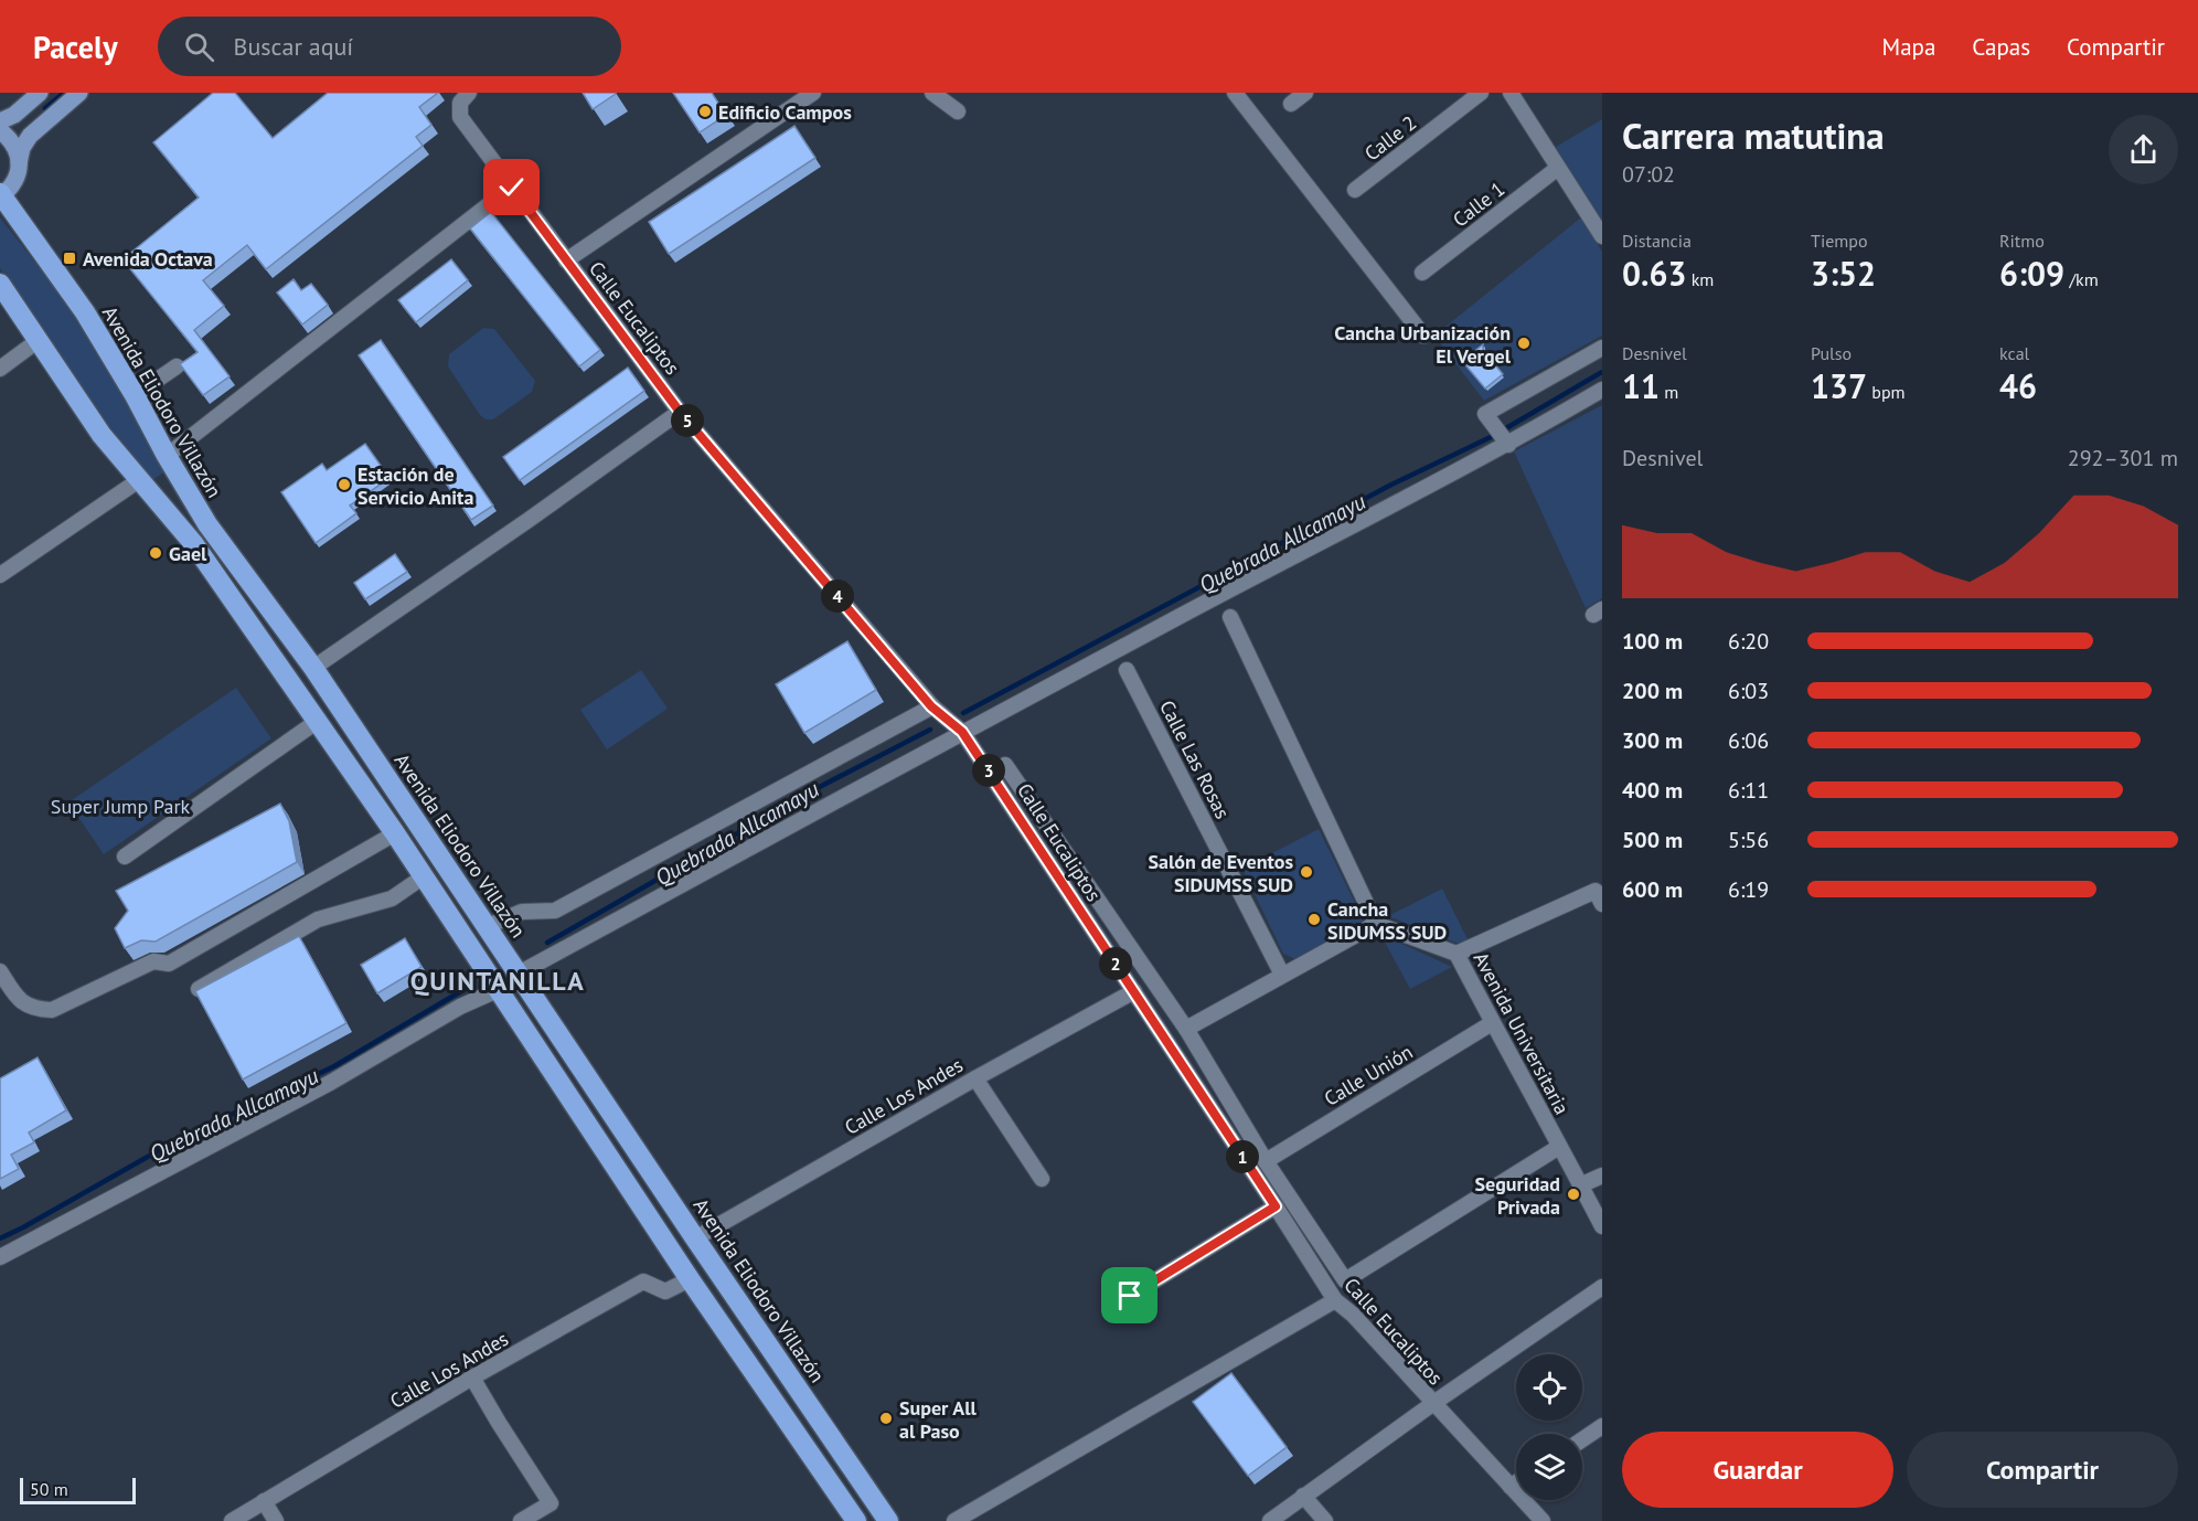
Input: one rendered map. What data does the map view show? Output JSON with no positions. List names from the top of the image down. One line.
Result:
{"streets":{"highway":["Avenida Eliodoro Villazón"],"street":["Calle 2","Calle 1","Calle Eucaliptos","Calle Las Rosas","Avenida Universitaria","Calle Unión","Calle Los Andes"]},"crossings":[["Calle Eucaliptos","Avenida Universitaria"],["Calle Eucaliptos","Calle Unión"],["Calle Eucaliptos","Calle Los Andes"],["Avenida Eliodoro Villazón","Calle Los Andes"],["Avenida Universitaria","Calle Unión"]],"districts":["QUINTANILLA"],"water":["Quebrada Allcamayu"],"parks":["Super Jump Park"],"places":{"other":["Edificio Campos","Cancha Urbanización El Vergel","Estación de Servicio Anita","Gael","Salón de Eventos SIDUMSS SUD","Cancha SIDUMSS SUD","Seguridad Privada","Super All al Paso"],"transit":["Avenida Octava"]},"scale_bar":"50 m","page":{"header":"Pacely","search":"Buscar aquí","nav":["Mapa","Capas","Compartir"],"heading":["Carrera matutina","07:02"],"stats":[["Distancia","0.63 km"],["Tiempo","3:52"],["Ritmo","6:09 /km"],["Desnivel","11 m"],["Pulso","137 bpm"],["kcal","46"]],"pins":["5","4","3","2","1"],"chart":["Desnivel","292–301 m"],"list":[{"name":"100 m","note":"6:20"},{"name":"200 m","note":"6:03"},{"name":"300 m","note":"6:06"},{"name":"400 m","note":"6:11"},{"name":"500 m","note":"5:56"},{"name":"600 m","note":"6:19"}],"buttons":["Guardar","Compartir"],"scale":"50 m"}}
